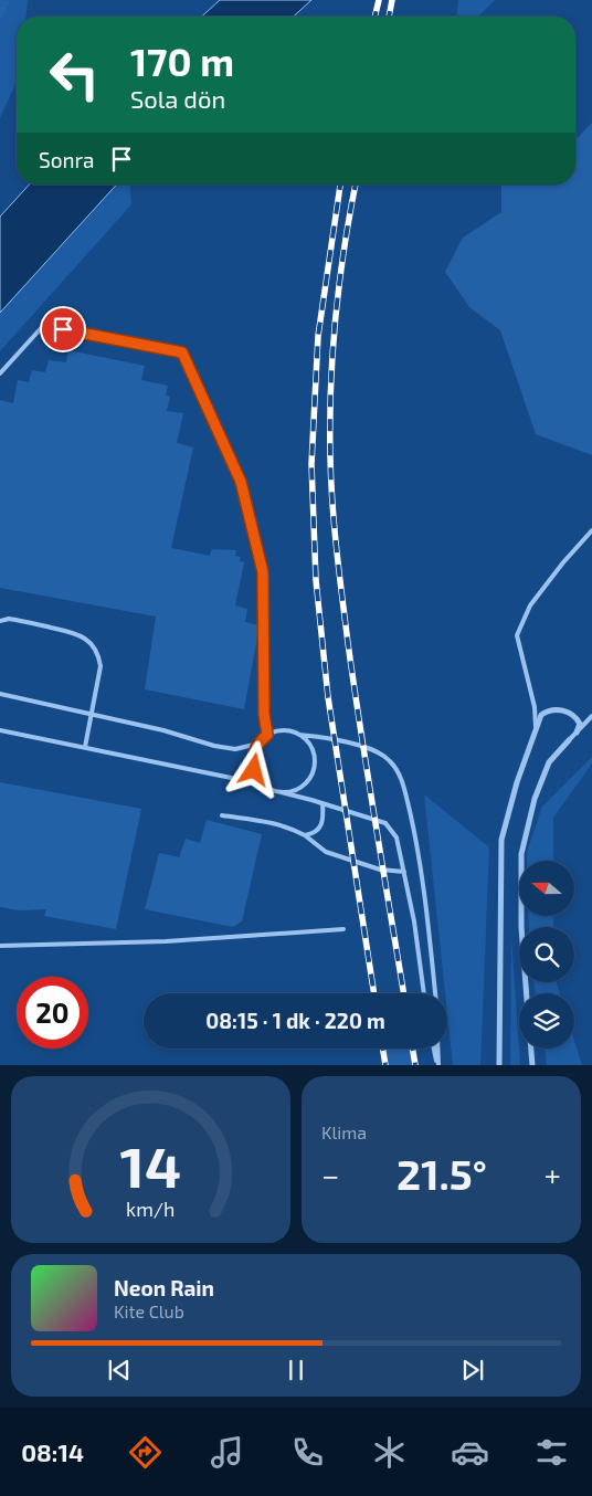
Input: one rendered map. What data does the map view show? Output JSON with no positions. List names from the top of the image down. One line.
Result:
{"north":"left","page":{"turn":["170 m","Sola dön"],"then":"Sonra","limit":"20","trip":"08:15 · 1 dk · 220 m","tile":"Klima","heat":["−","21.5°","+"],"song":["Neon Rain","Kite Club"],"tabs":"08:14","gauge":["14","km/h"]}}
